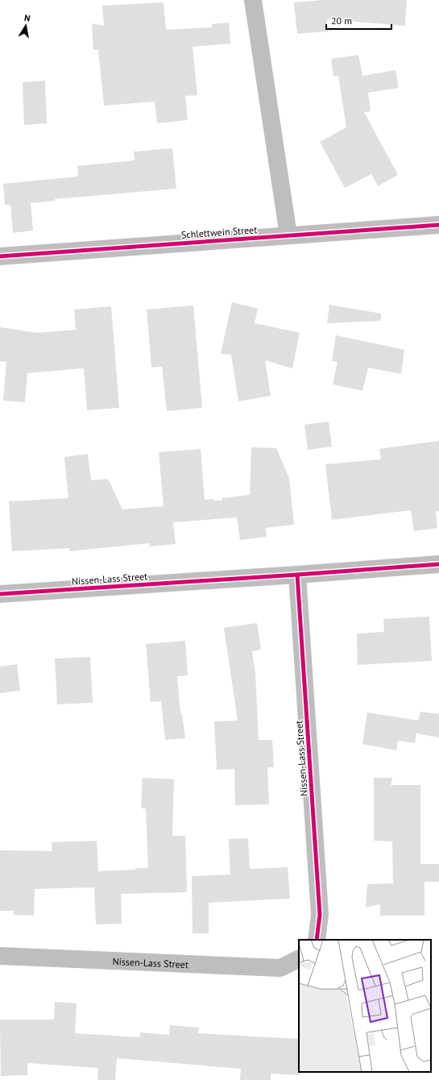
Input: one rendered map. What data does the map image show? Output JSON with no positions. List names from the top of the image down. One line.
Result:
{"streets":{"street":["Schlettwein Street","Nissen-Lass Street"]},"scale_bar":"20 m","north":"top"}
